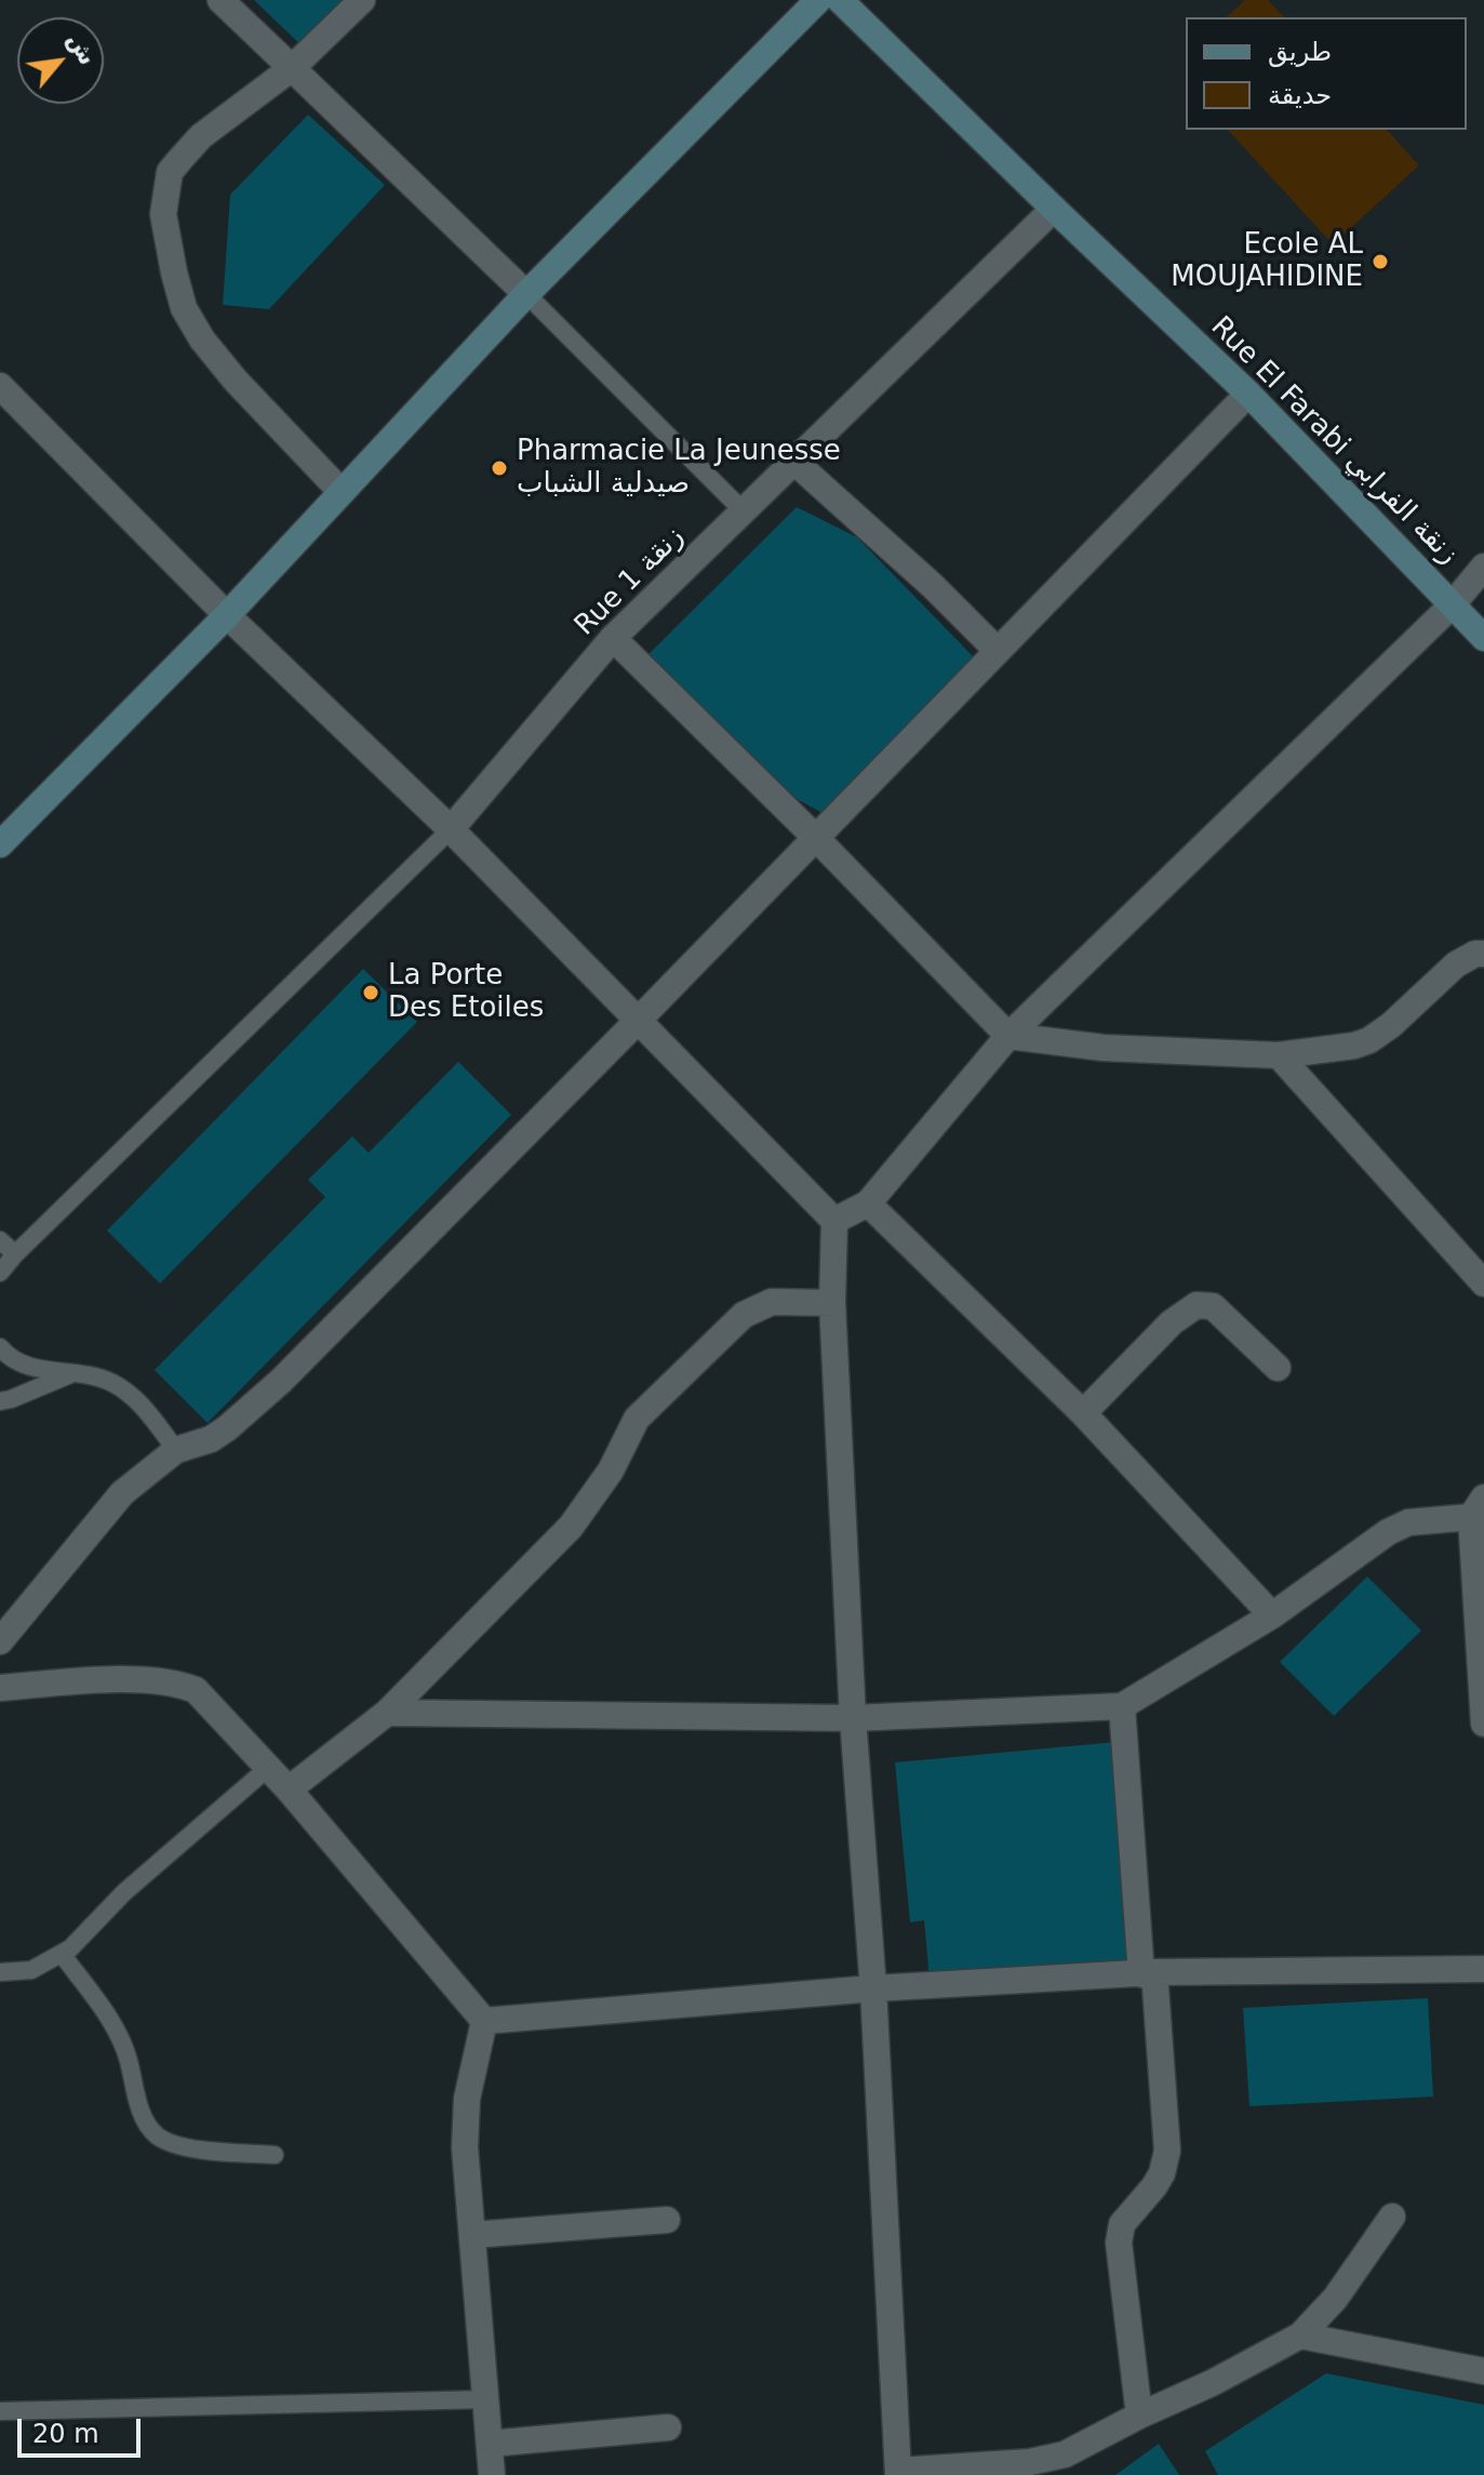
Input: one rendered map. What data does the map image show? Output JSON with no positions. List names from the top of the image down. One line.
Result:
{"streets":{"street":["Rue El Farabi زنقة الفرابي","Rue 1 زنقة"]},"crossings":[["Rue El Farabi زنقة الفرابي","Rue 1 زنقة"]],"places":["Ecole AL MOUJAHIDINE","Pharmacie La Jeunesse صيدلية الشباب","La Porte Des Etoiles"],"legend":["طريق","حديقة"],"scale_bar":"20 m","north":"top right"}
